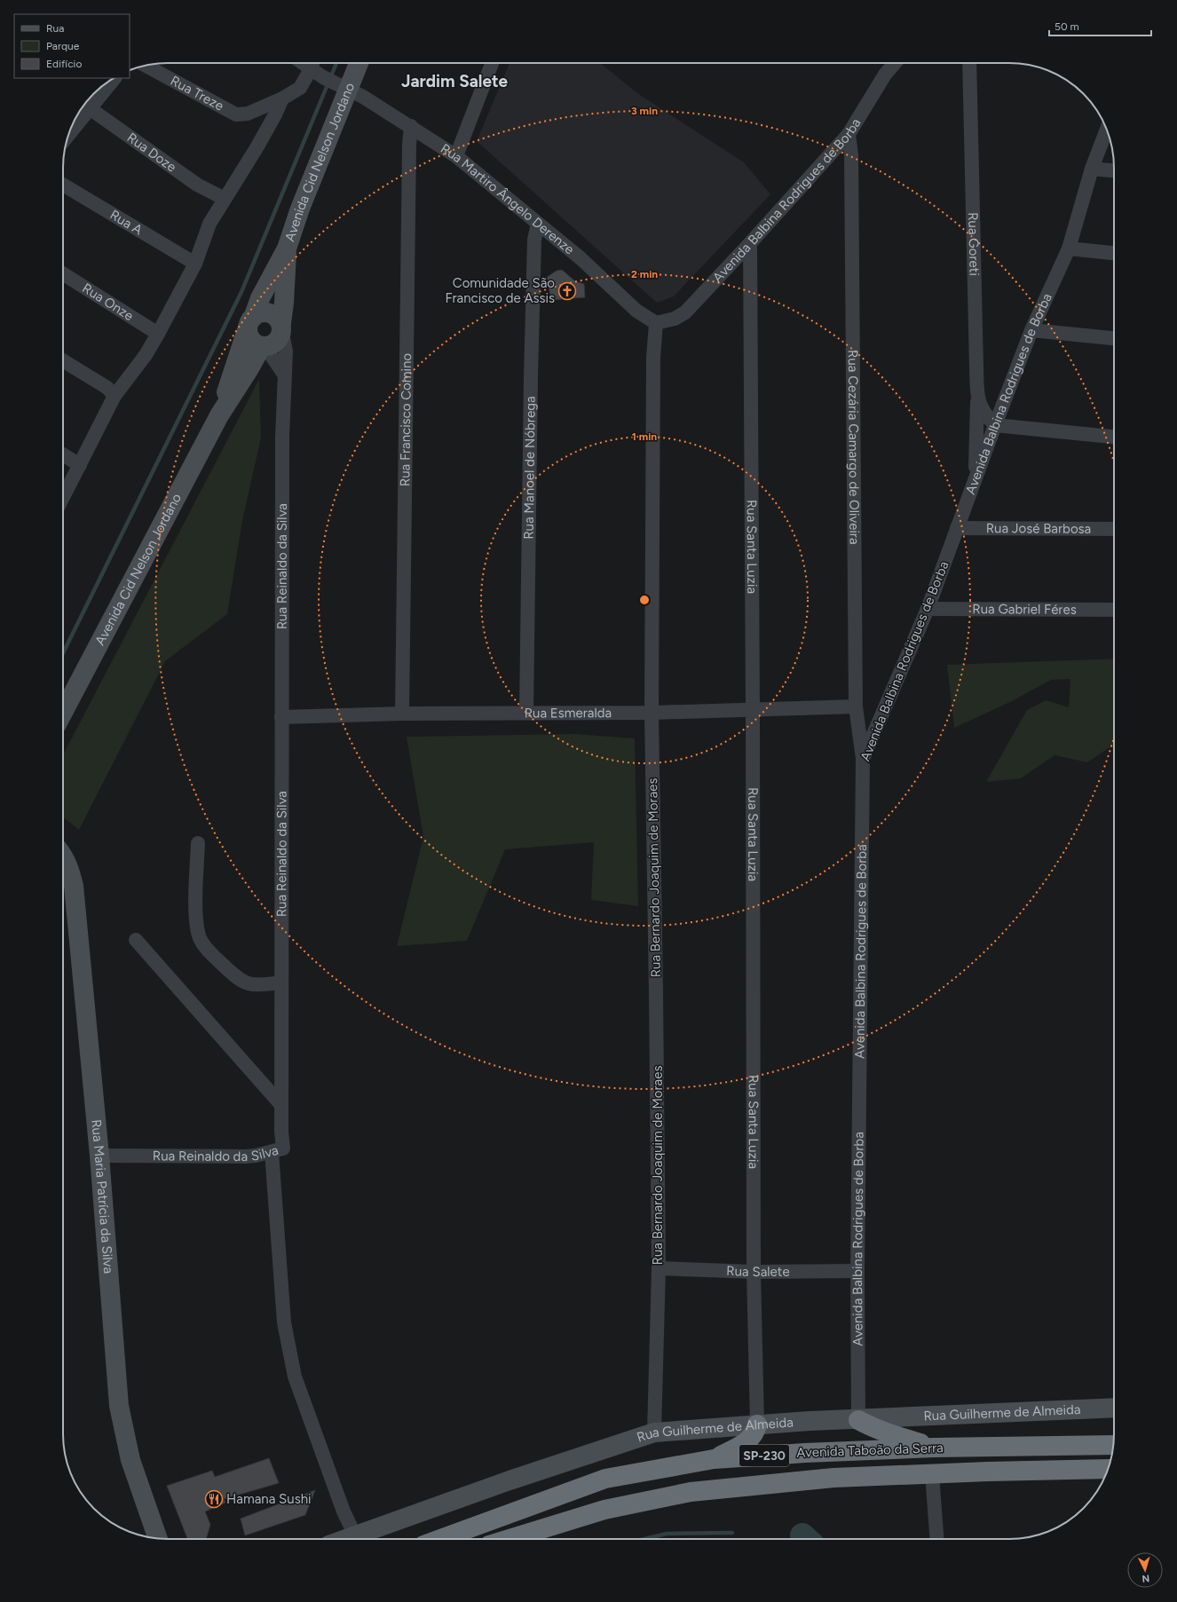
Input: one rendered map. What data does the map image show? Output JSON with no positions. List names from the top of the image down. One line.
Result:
{"streets":{"highway":["Avenida Taboão da Serra","SP-230"],"street":["Rua Treze","Rua Doze","Avenida Cid Nelson Jordano","Avenida Balbina Rodrigues de Borba","Rua Martiro Ângelo Derenze","Rua A","Rua Goreti","Rua Onze","Rua Francisco Comino","Rua Cezária Camargo de Oliveira","Rua Manoel de Nóbrega","Rua José Barbosa","Rua Santa Luzia","Rua Reinaldo da Silva","Rua Gabriel Féres","Rua Esmeralda","Rua Bernardo Joaquim de Moraes","Rua Maria Patrícia da Silva","Rua Salete","Rua Guilherme de Almeida"]},"crossings":[["Avenida Cid Nelson Jordano","Rua Martiro Ângelo Derenze"],["Avenida Cid Nelson Jordano","Rua Reinaldo da Silva"],["Avenida Balbina Rodrigues de Borba","Rua Martiro Ângelo Derenze"],["Avenida Balbina Rodrigues de Borba","Rua Goreti"],["Avenida Balbina Rodrigues de Borba","Rua Cezária Camargo de Oliveira"],["Avenida Balbina Rodrigues de Borba","Rua José Barbosa"],["Avenida Balbina Rodrigues de Borba","Rua Santa Luzia"],["Avenida Balbina Rodrigues de Borba","Rua Gabriel Féres"],["Avenida Balbina Rodrigues de Borba","Rua Bernardo Joaquim de Moraes"],["Avenida Balbina Rodrigues de Borba","Rua Salete"],["Avenida Balbina Rodrigues de Borba","Rua Guilherme de Almeida"],["Rua Martiro Ângelo Derenze","Rua Francisco Comino"],["Rua Martiro Ângelo Derenze","Rua Manoel de Nóbrega"],["Rua Martiro Ângelo Derenze","Rua Bernardo Joaquim de Moraes"],["Rua Francisco Comino","Rua Esmeralda"],["Rua Cezária Camargo de Oliveira","Rua Esmeralda"],["Rua Manoel de Nóbrega","Rua Esmeralda"],["Rua Santa Luzia","Rua Esmeralda"],["Rua Santa Luzia","Rua Salete"],["Rua Santa Luzia","Rua Guilherme de Almeida"],["Rua Reinaldo da Silva","Rua Esmeralda"],["Rua Reinaldo da Silva","Rua Maria Patrícia da Silva"],["Rua Esmeralda","Rua Bernardo Joaquim de Moraes"],["Rua Bernardo Joaquim de Moraes","Rua Salete"],["Rua Bernardo Joaquim de Moraes","Rua Guilherme de Almeida"],["Avenida Taboão da Serra","SP-230"]],"districts":["Jardim Salete"],"places":{"church":["Comunidade São Francisco de Assis"],"restaurant":["Hamana Sushi"]},"legend":["Rua","Parque","Edifício"],"scale_bar":"50 m","north":"bottom","rings":["3 min","2 min","1 min"]}
